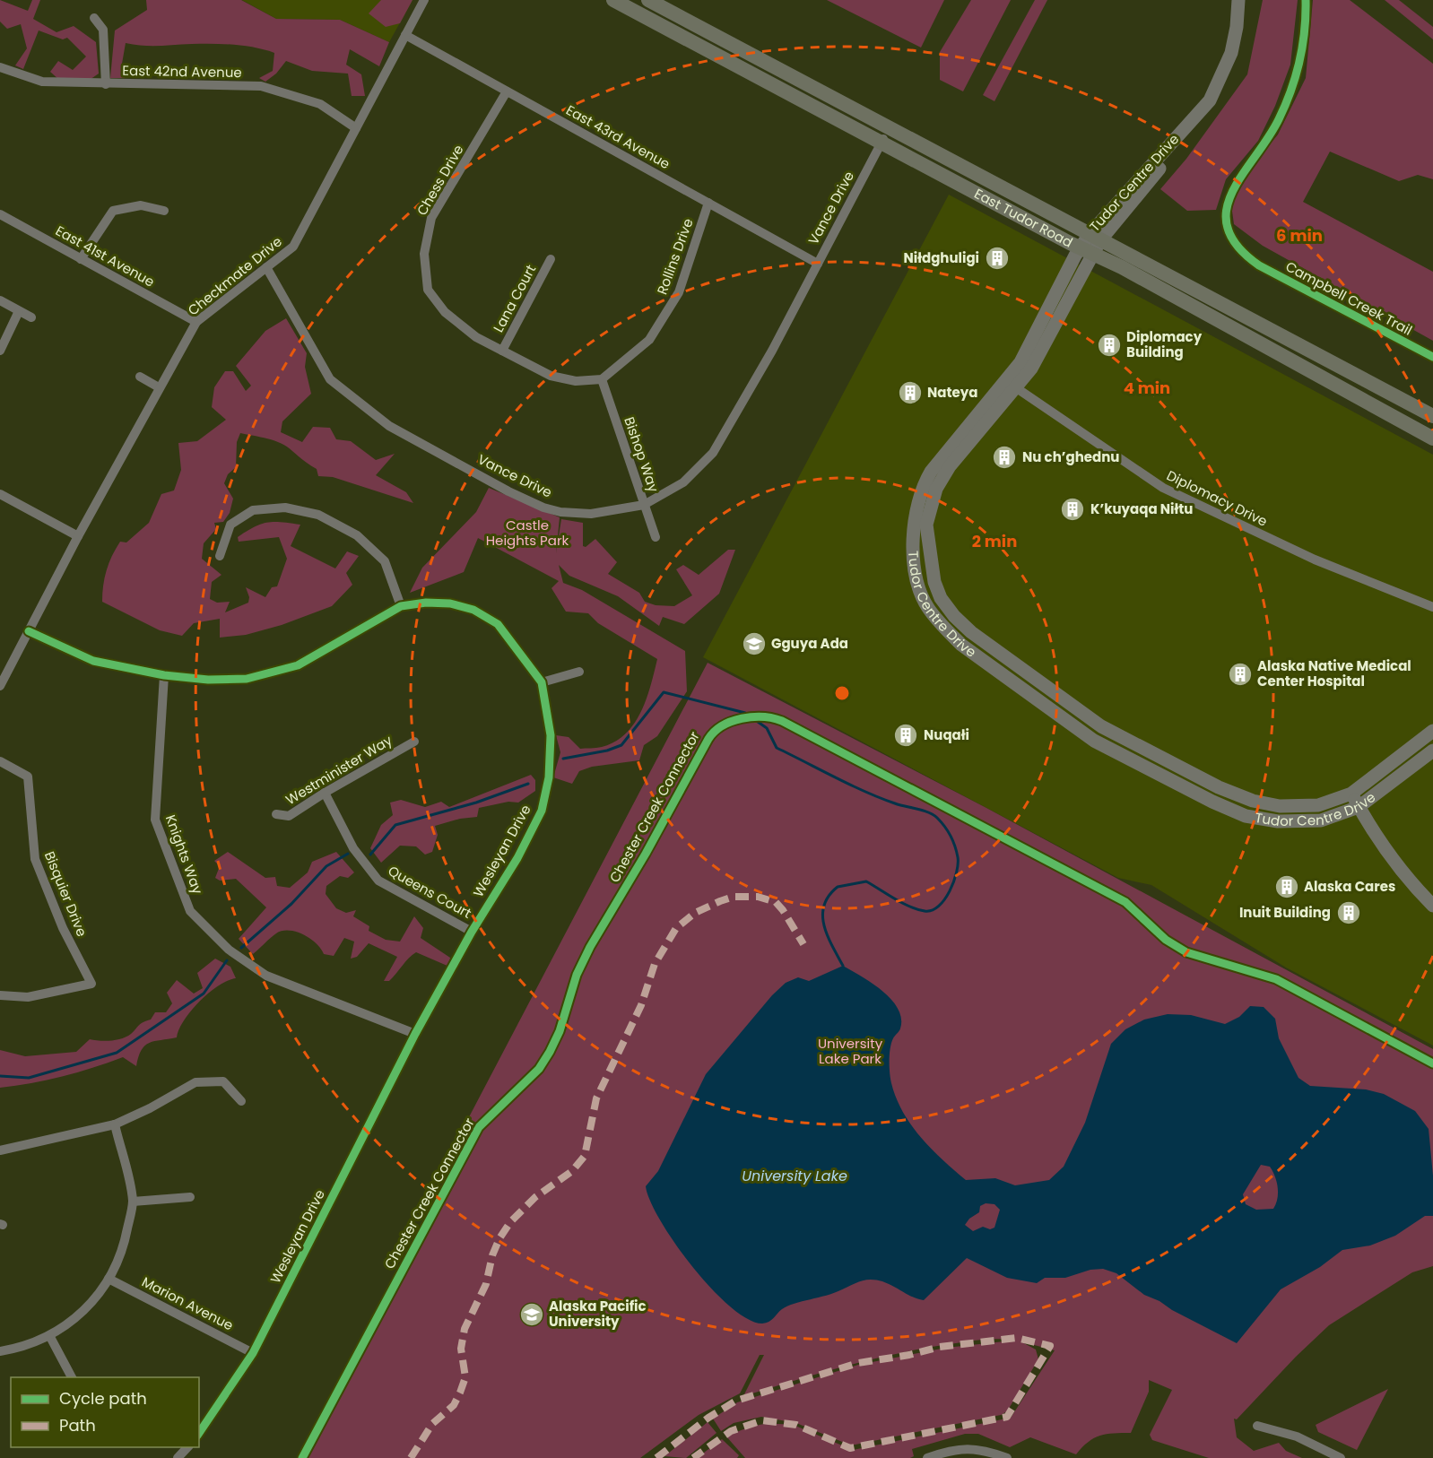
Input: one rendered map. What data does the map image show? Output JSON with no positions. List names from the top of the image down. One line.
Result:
{"streets":{"main road":["East Tudor Road"],"street":["East 42nd Avenue","East 43rd Avenue","Chess Drive","Tudor Centre Drive","Vance Drive","East 41st Avenue","Rollins Drive","Checkmate Drive","Lana Court","Bishop Way","Diplomacy Drive","Westminister Way","Wesleyan Drive","Knights Way","Queens Court","Bisquier Drive","Marion Avenue"],"cycle path":["Campbell Creek Trail","Chester Creek Connector"]},"crossings":[["East 42nd Avenue","Checkmate Drive"],["East 43rd Avenue","Chess Drive"],["East 43rd Avenue","Vance Drive"],["East 43rd Avenue","Rollins Drive"],["East 43rd Avenue","Checkmate Drive"],["Chess Drive","Lana Court"],["Tudor Centre Drive","East Tudor Road"],["Tudor Centre Drive","Diplomacy Drive"],["Vance Drive","East Tudor Road"],["Vance Drive","Checkmate Drive"],["Vance Drive","Bishop Way"],["East 41st Avenue","Checkmate Drive"],["Rollins Drive","Bishop Way"],["Checkmate Drive","Wesleyan Drive"],["Westminister Way","Queens Court"],["Wesleyan Drive","Knights Way"],["Wesleyan Drive","Queens Court"],["Wesleyan Drive","Marion Avenue"]],"water":["University Lake"],"parks":["Castle Heights Park","University Lake Park"],"places":{"building":["Niłdghuligi","Diplomacy Building","Nateya","Nu ch’ghednu","K’kuyaqa Niłtu","Alaska Native Medical Center Hospital","Nuqałi","Alaska Cares","Inuit Building"],"school or university":["Gguya Ada","Alaska Pacific University"]},"legend":["Cycle path","Path"],"rings":["6 min","4 min","2 min"]}
